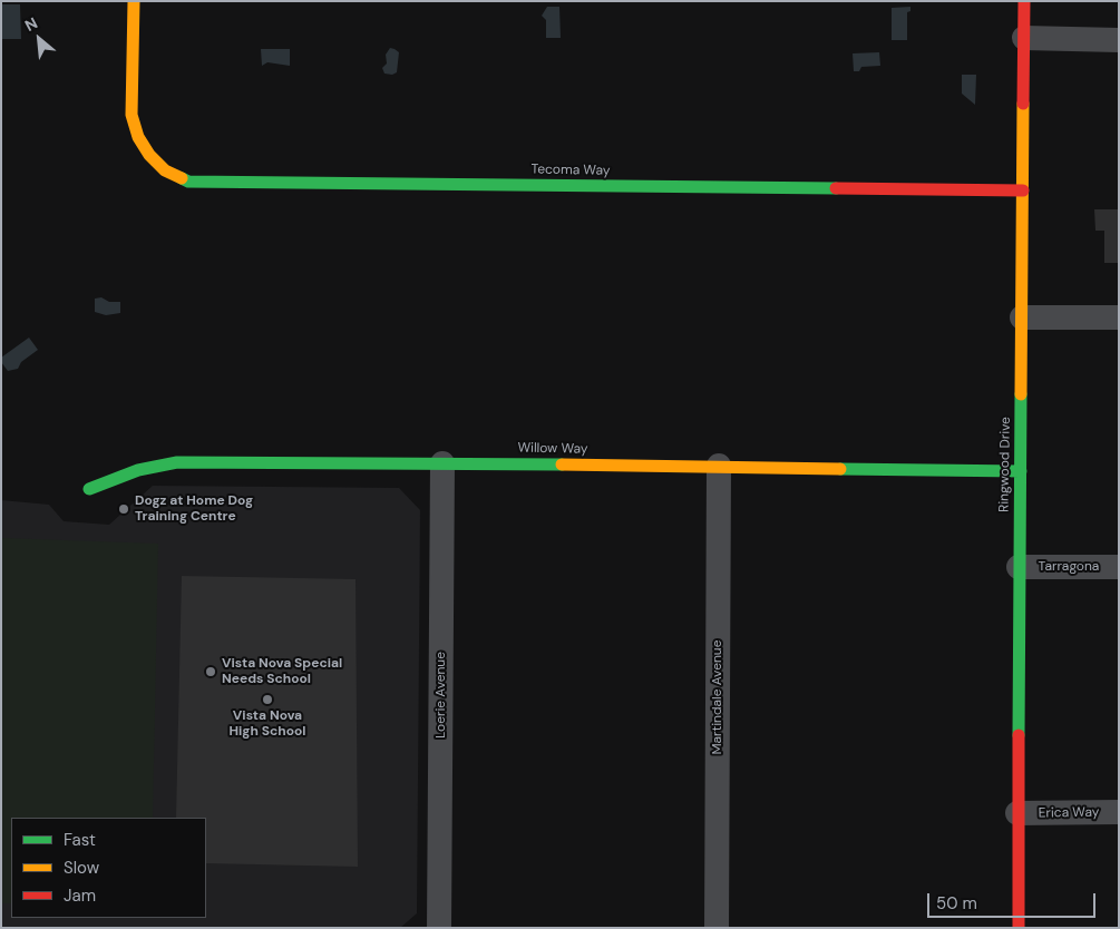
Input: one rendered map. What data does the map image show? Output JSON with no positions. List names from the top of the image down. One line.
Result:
{"streets":{"street":["Tecoma Way","Willow Way","Ringwood Drive","Tarragona","Loerie Avenue","Martindale Avenue","Erica Way"]},"crossings":[["Tecoma Way","Ringwood Drive"],["Willow Way","Ringwood Drive"],["Willow Way","Loerie Avenue"],["Willow Way","Martindale Avenue"],["Ringwood Drive","Tarragona"],["Ringwood Drive","Erica Way"]],"places":["Dogz at Home Dog Training Centre","Vista Nova Special Needs School","Vista Nova High School"],"legend":["Fast","Slow","Jam"],"scale_bar":"50 m","north":"top left"}
